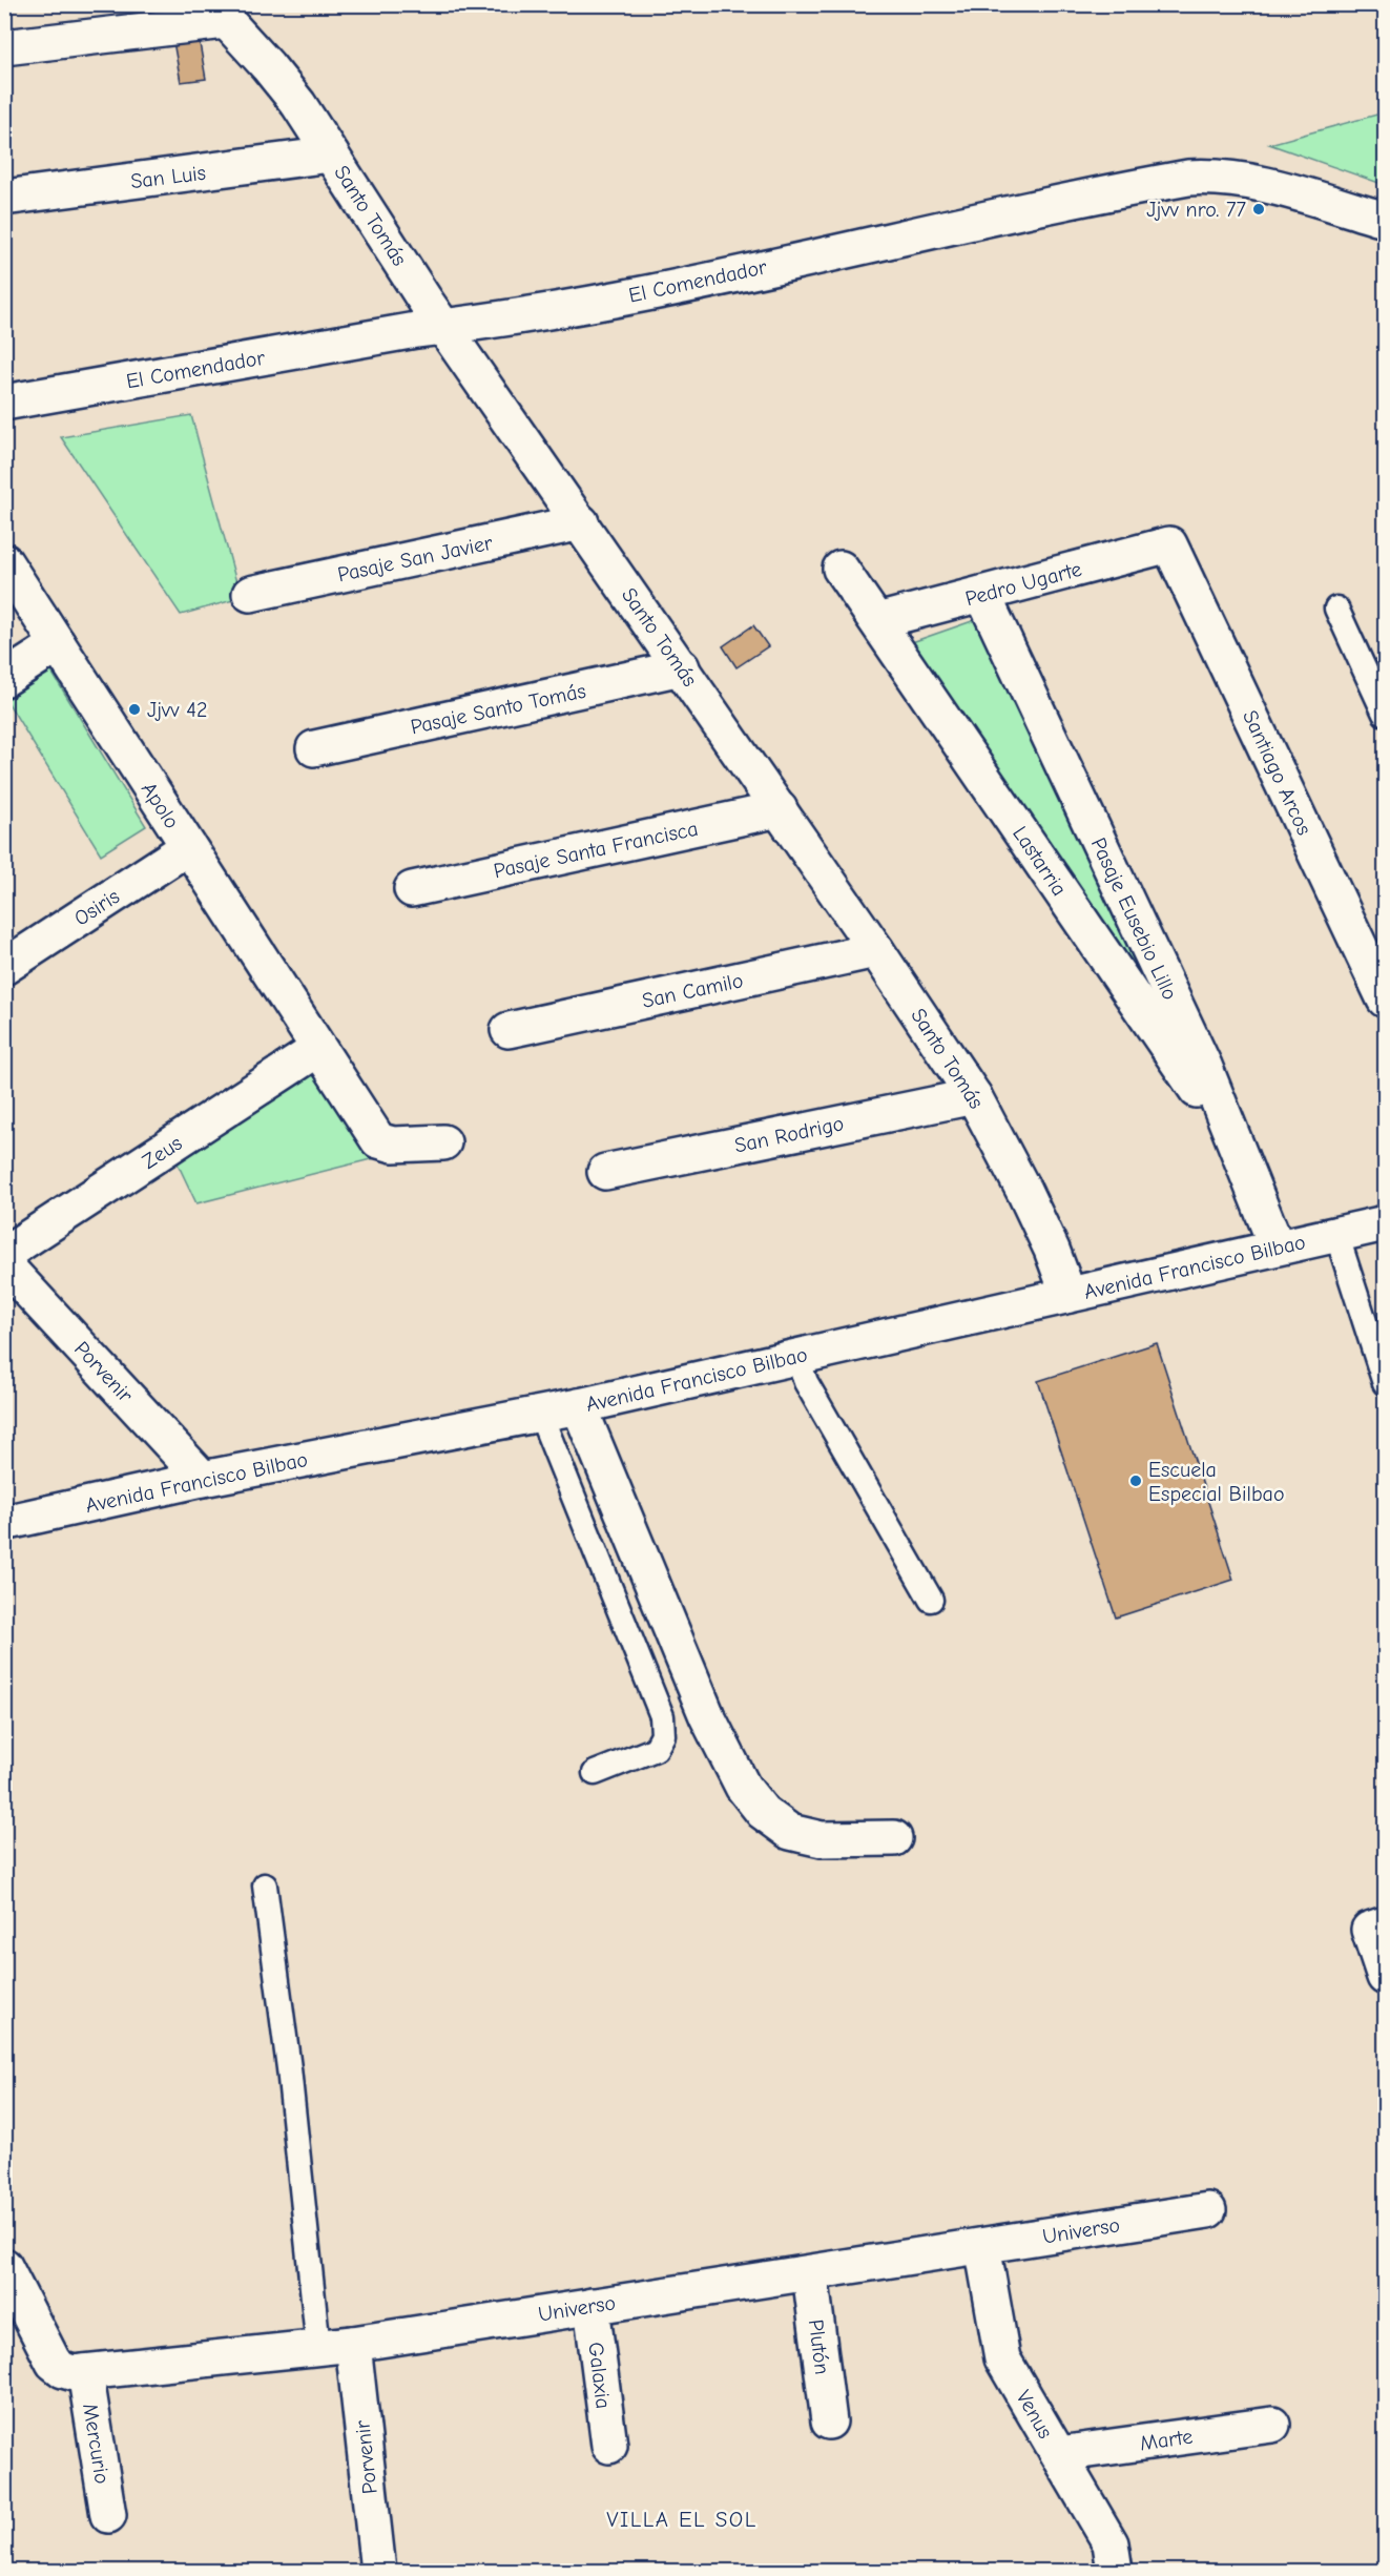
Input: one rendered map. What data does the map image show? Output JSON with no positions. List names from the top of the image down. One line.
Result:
{"streets":{"street":["San Luis","Santo Tomás","El Comendador","Pasaje San Javier","Pedro Ugarte","Pasaje Santo Tomás","Santiago Arcos","Apolo","Pasaje Santa Francisca","Lastarria","Osiris","Pasaje Eusebio Lillo","San Camilo","San Rodrigo","Zeus","Avenida Francisco Bilbao","Porvenir","Universo","Plutón","Galaxia","Venus","Marte","Mercurio"]},"crossings":[["San Luis","Santo Tomás"],["Santo Tomás","El Comendador"],["Santo Tomás","Pasaje San Javier"],["Santo Tomás","Pasaje Santo Tomás"],["Santo Tomás","Pasaje Santa Francisca"],["Santo Tomás","San Camilo"],["Santo Tomás","San Rodrigo"],["Santo Tomás","Avenida Francisco Bilbao"],["Pedro Ugarte","Santiago Arcos"],["Pedro Ugarte","Lastarria"],["Pedro Ugarte","Pasaje Eusebio Lillo"],["Apolo","Osiris"],["Apolo","Zeus"],["Lastarria","Pasaje Eusebio Lillo"],["Pasaje Eusebio Lillo","Avenida Francisco Bilbao"],["Avenida Francisco Bilbao","Porvenir"],["Porvenir","Universo"],["Universo","Plutón"],["Universo","Galaxia"],["Universo","Venus"],["Universo","Mercurio"],["Venus","Marte"]],"districts":["VILLA EL SOL"],"places":["Jjvv nro. 77","Jjvv 42","Escuela Especial Bilbao"]}
